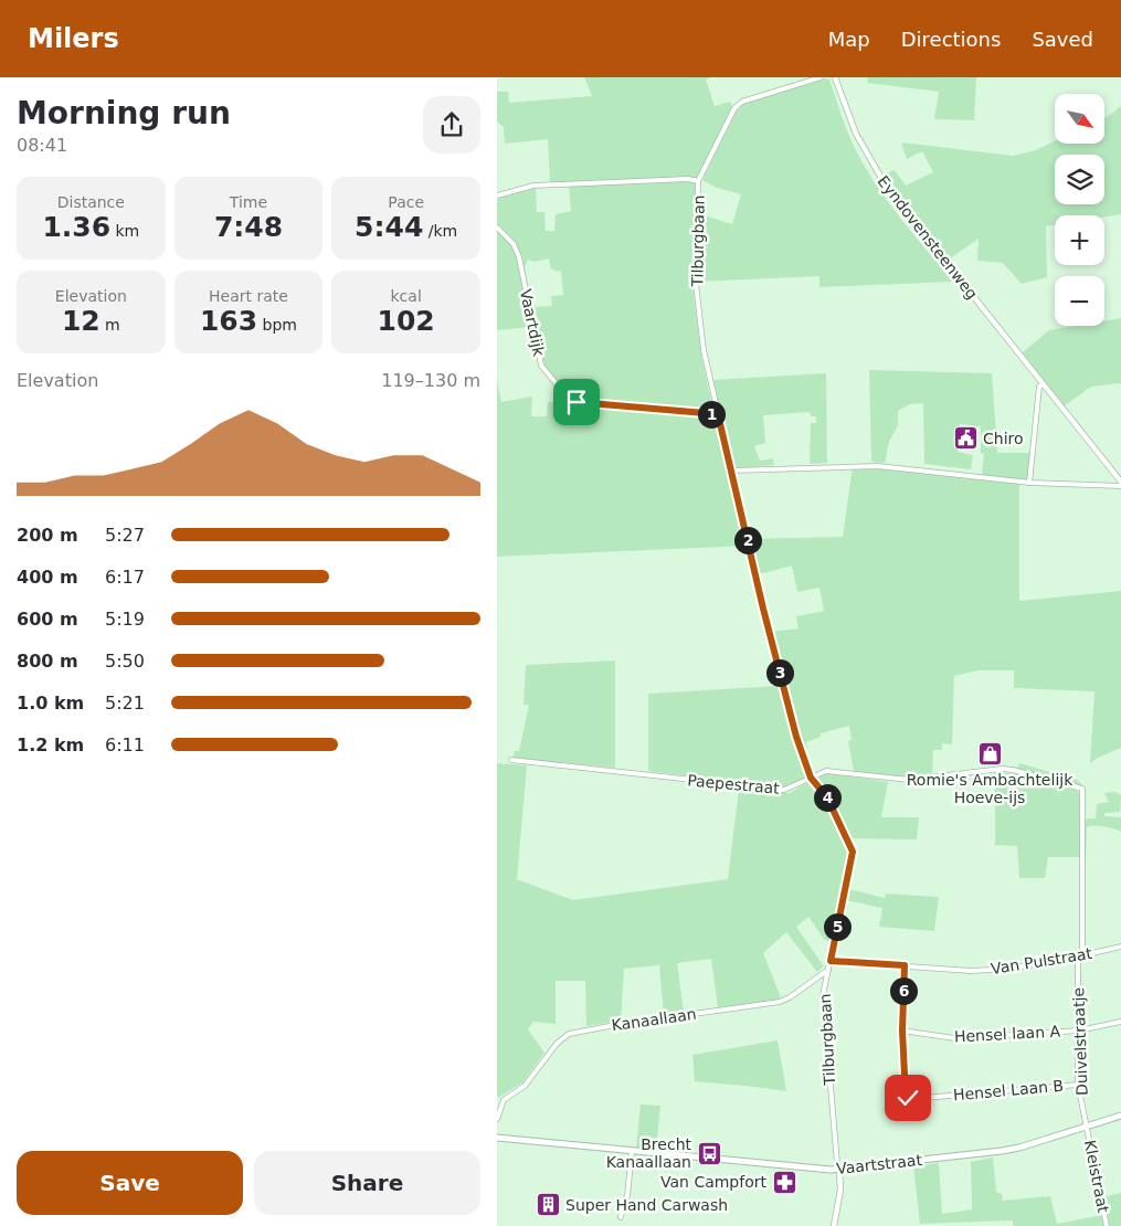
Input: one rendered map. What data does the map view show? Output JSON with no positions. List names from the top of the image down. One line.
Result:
{"streets":{"main road":["Vaartstraat"],"street":["Eyndovensteenweg","Tilburgbaan","Vaartdijk","Paepestraat","Van Pulstraat","Kanaallaan","Hensel laan A","Duivelstraatje","Hensel Laan B","Kleistraat"]},"crossings":[["Tilburgbaan","Vaartdijk"],["Tilburgbaan","Paepestraat"],["Tilburgbaan","Van Pulstraat"],["Tilburgbaan","Kanaallaan"],["Tilburgbaan","Vaartstraat"],["Paepestraat","Duivelstraatje"],["Van Pulstraat","Duivelstraatje"],["Hensel laan A","Duivelstraatje"],["Hensel laan A","Hensel Laan B"],["Duivelstraatje","Hensel Laan B"],["Duivelstraatje","Vaartstraat"],["Duivelstraatje","Kleistraat"],["Vaartstraat","Kleistraat"]],"places":{"public building":["Chiro"],"shop":["Romie's Ambachtelijk Hoeve-ijs"],"bus stop":["Brecht Kanaallaan"],"pharmacy":["Van Campfort"],"building":["Super Hand Carwash"]},"north":"bottom right","page":{"header":"Milers","nav":["Map","Directions","Saved"],"heading":["Morning run","08:41"],"map_buttons":["+","−"],"stats":[["Distance","1.36 km"],["Time","7:48"],["Pace","5:44 /km"],["Elevation","12 m"],["Heart rate","163 bpm"],["kcal","102"]],"chart":["Elevation","119–130 m"],"pins":["1","2","3","4","5","6"],"list":[{"name":"200 m","note":"5:27"},{"name":"400 m","note":"6:17"},{"name":"600 m","note":"5:19"},{"name":"800 m","note":"5:50"},{"name":"1.0 km","note":"5:21"},{"name":"1.2 km","note":"6:11"}],"buttons":["Save","Share"]}}
